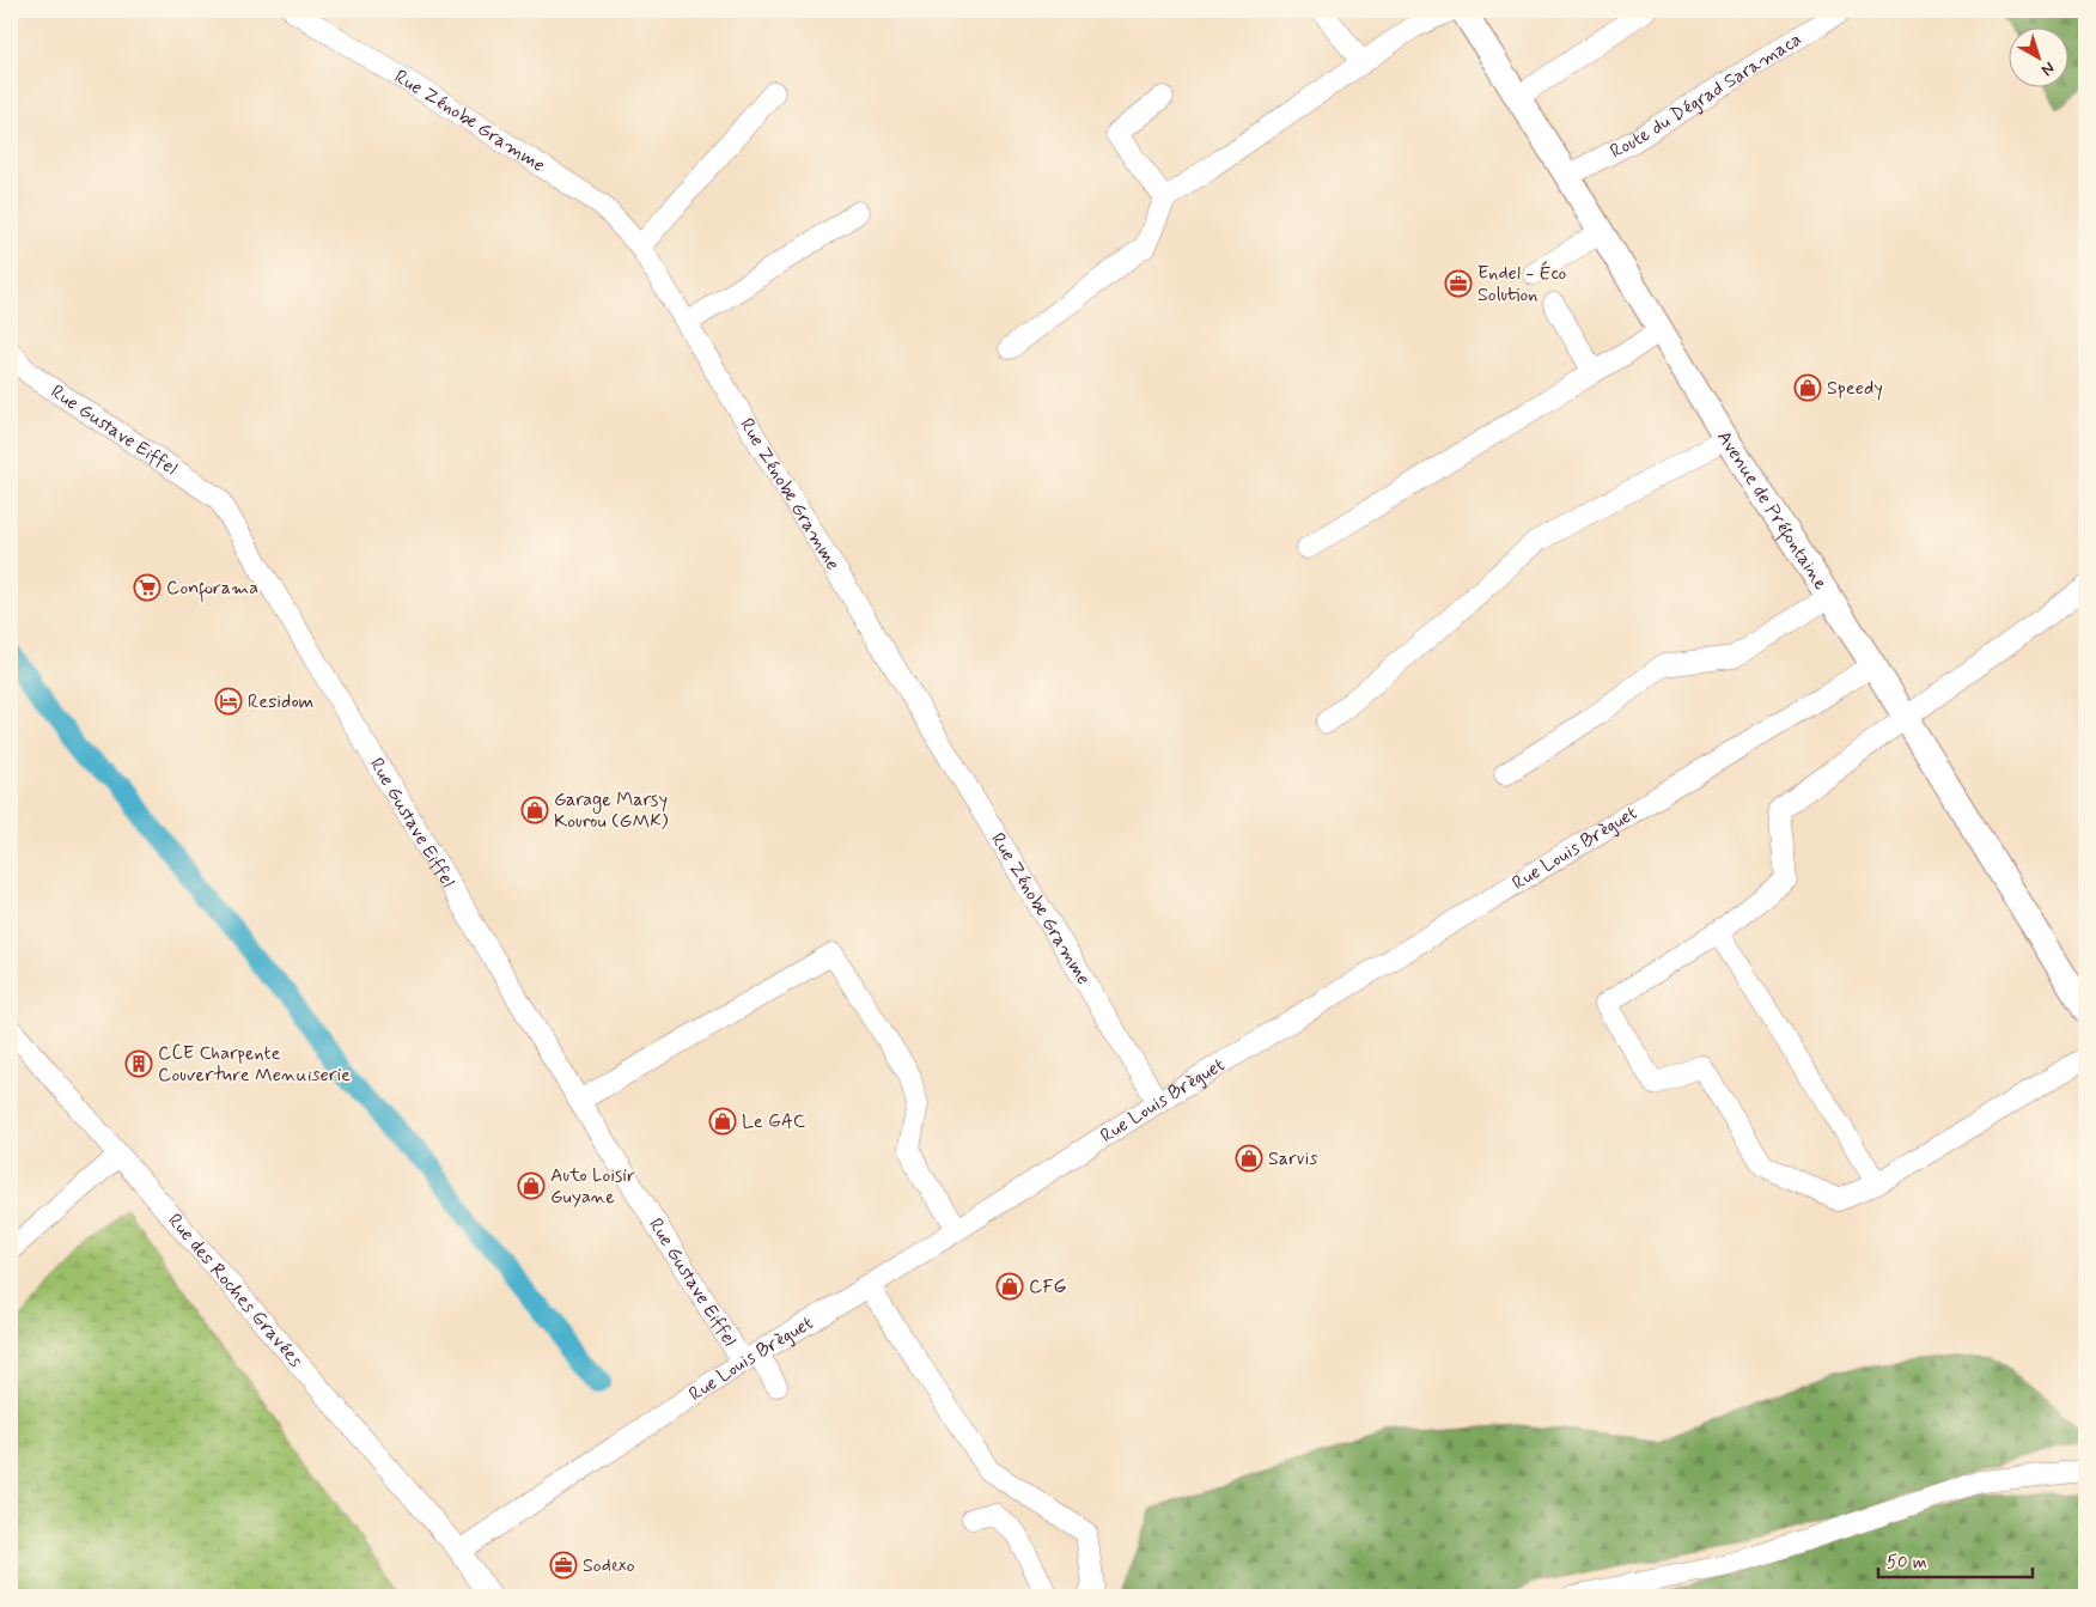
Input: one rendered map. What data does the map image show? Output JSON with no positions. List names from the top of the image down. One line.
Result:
{"streets":{"main road":["Avenue de Préfontaine"],"street":["Route du Dégrad Saramaca","Rue Zénobe Gramme","Rue Gustave Eiffel","Rue Louis Brèguet","Rue des Roches Gravées"]},"crossings":[["Route du Dégrad Saramaca","Avenue de Préfontaine"],["Rue Zénobe Gramme","Rue Louis Brèguet"],["Rue Gustave Eiffel","Rue Louis Brèguet"],["Avenue de Préfontaine","Rue Louis Brèguet"],["Rue Louis Brèguet","Rue des Roches Gravées"]],"places":{"office":["Endel - Éco Solution","Sodexo"],"shop":["Speedy","Garage Marsy Kourou (GMK)","Le GAC","Sarvis","Auto Loisir Guyane","CFG"],"supermarket":["Conforama"],"hotel":["Residom"],"building":["CCE Charpente Couverture Menuiserie"]},"scale_bar":"50 m","north":"bottom right"}
